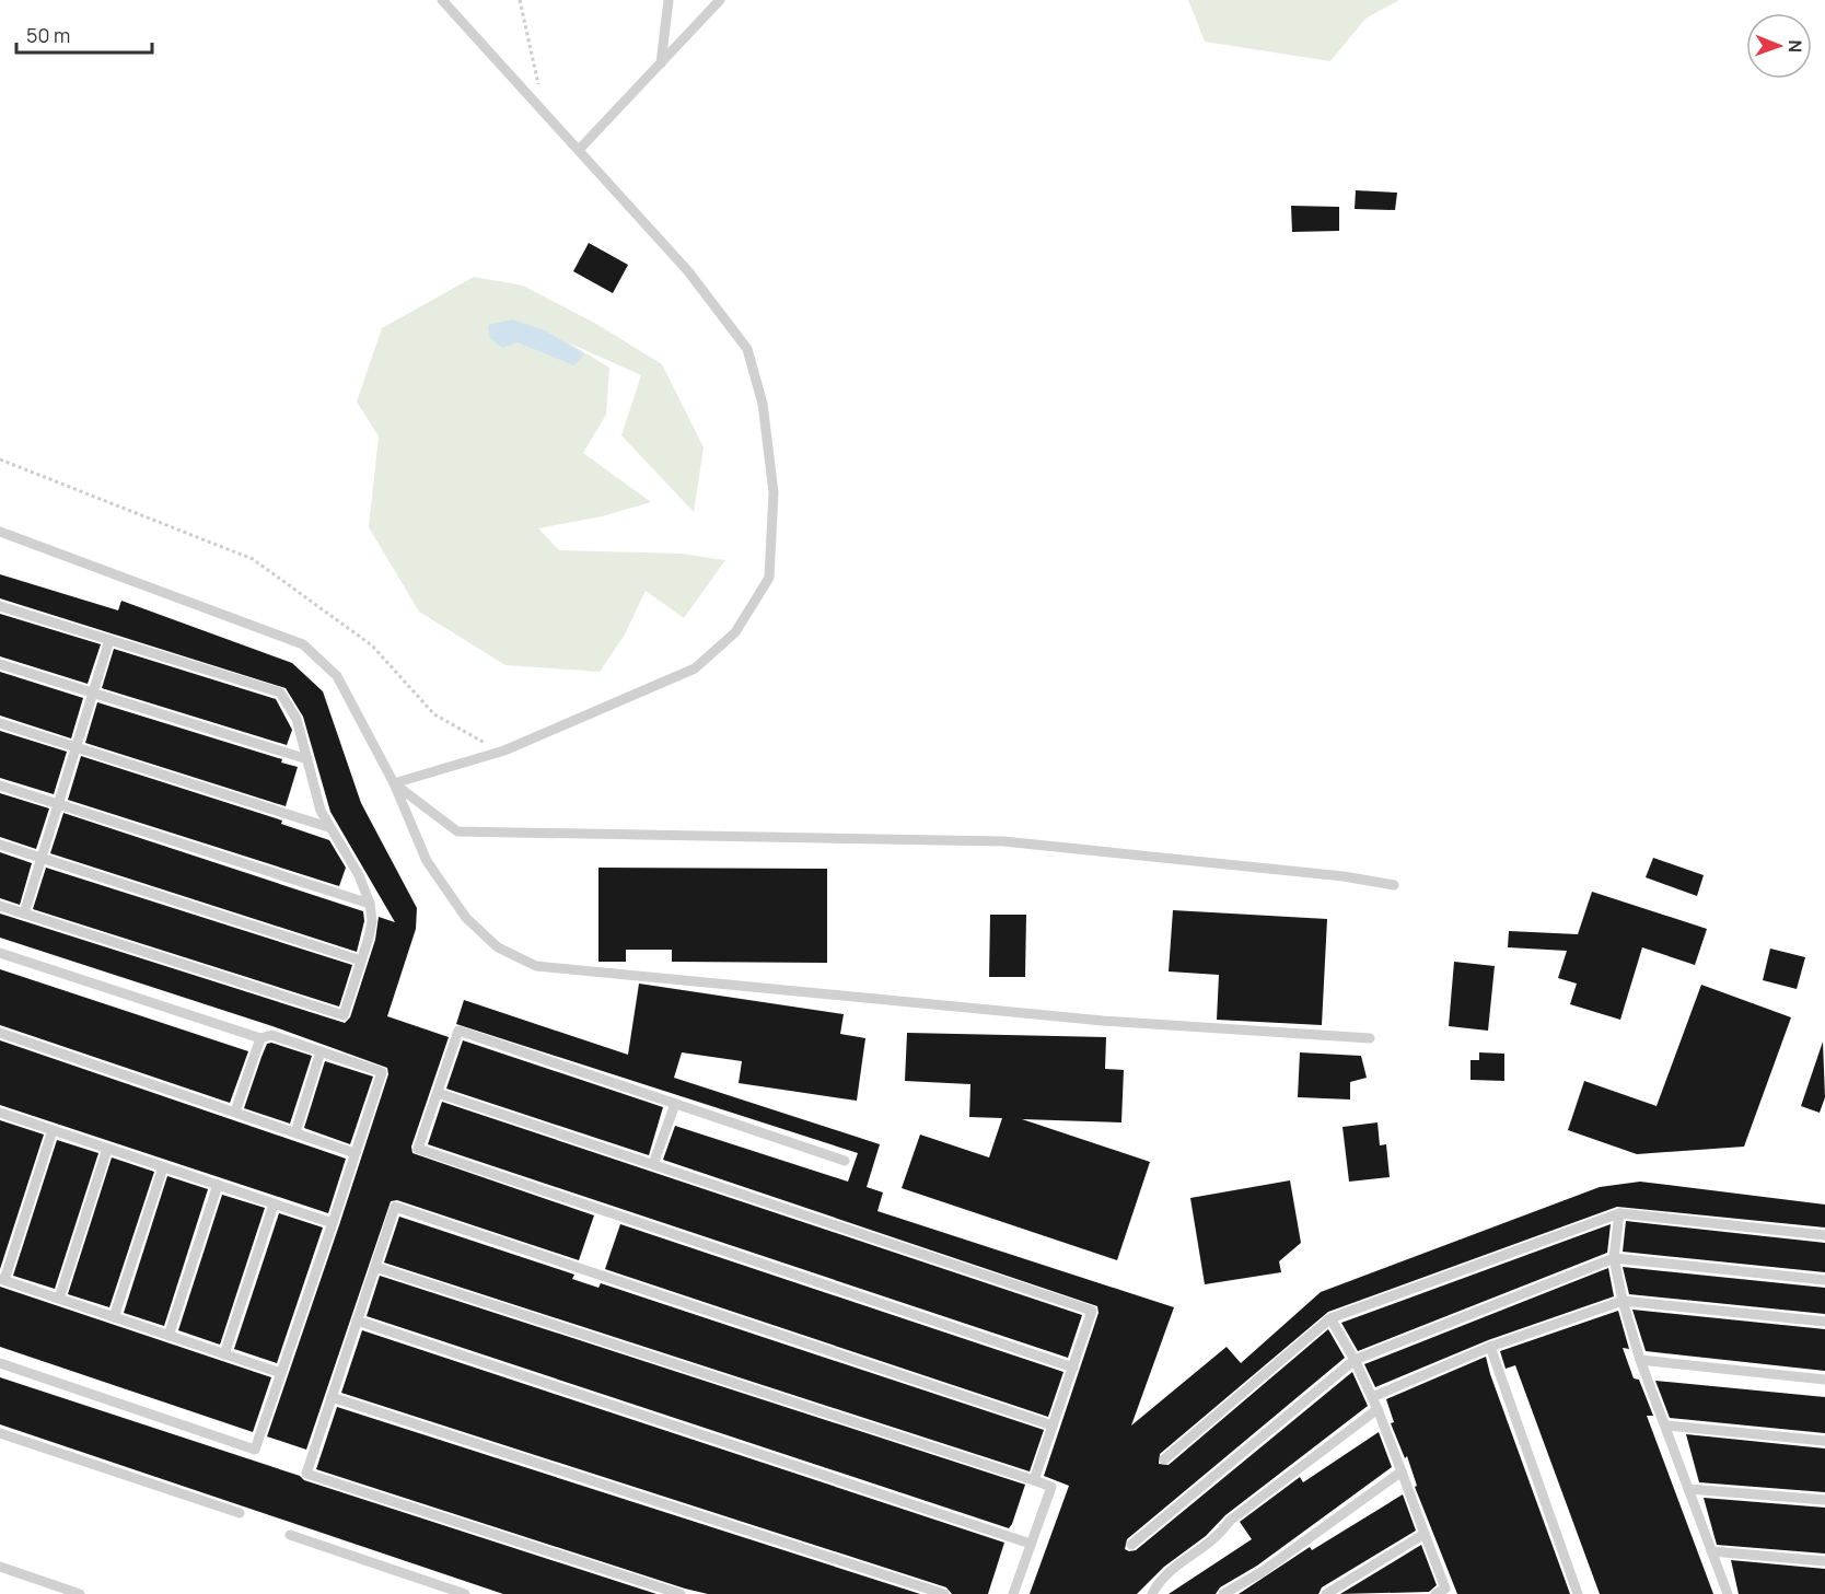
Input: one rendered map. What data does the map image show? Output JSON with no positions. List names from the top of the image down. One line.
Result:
{"scale_bar":"50 m","north":"right"}
